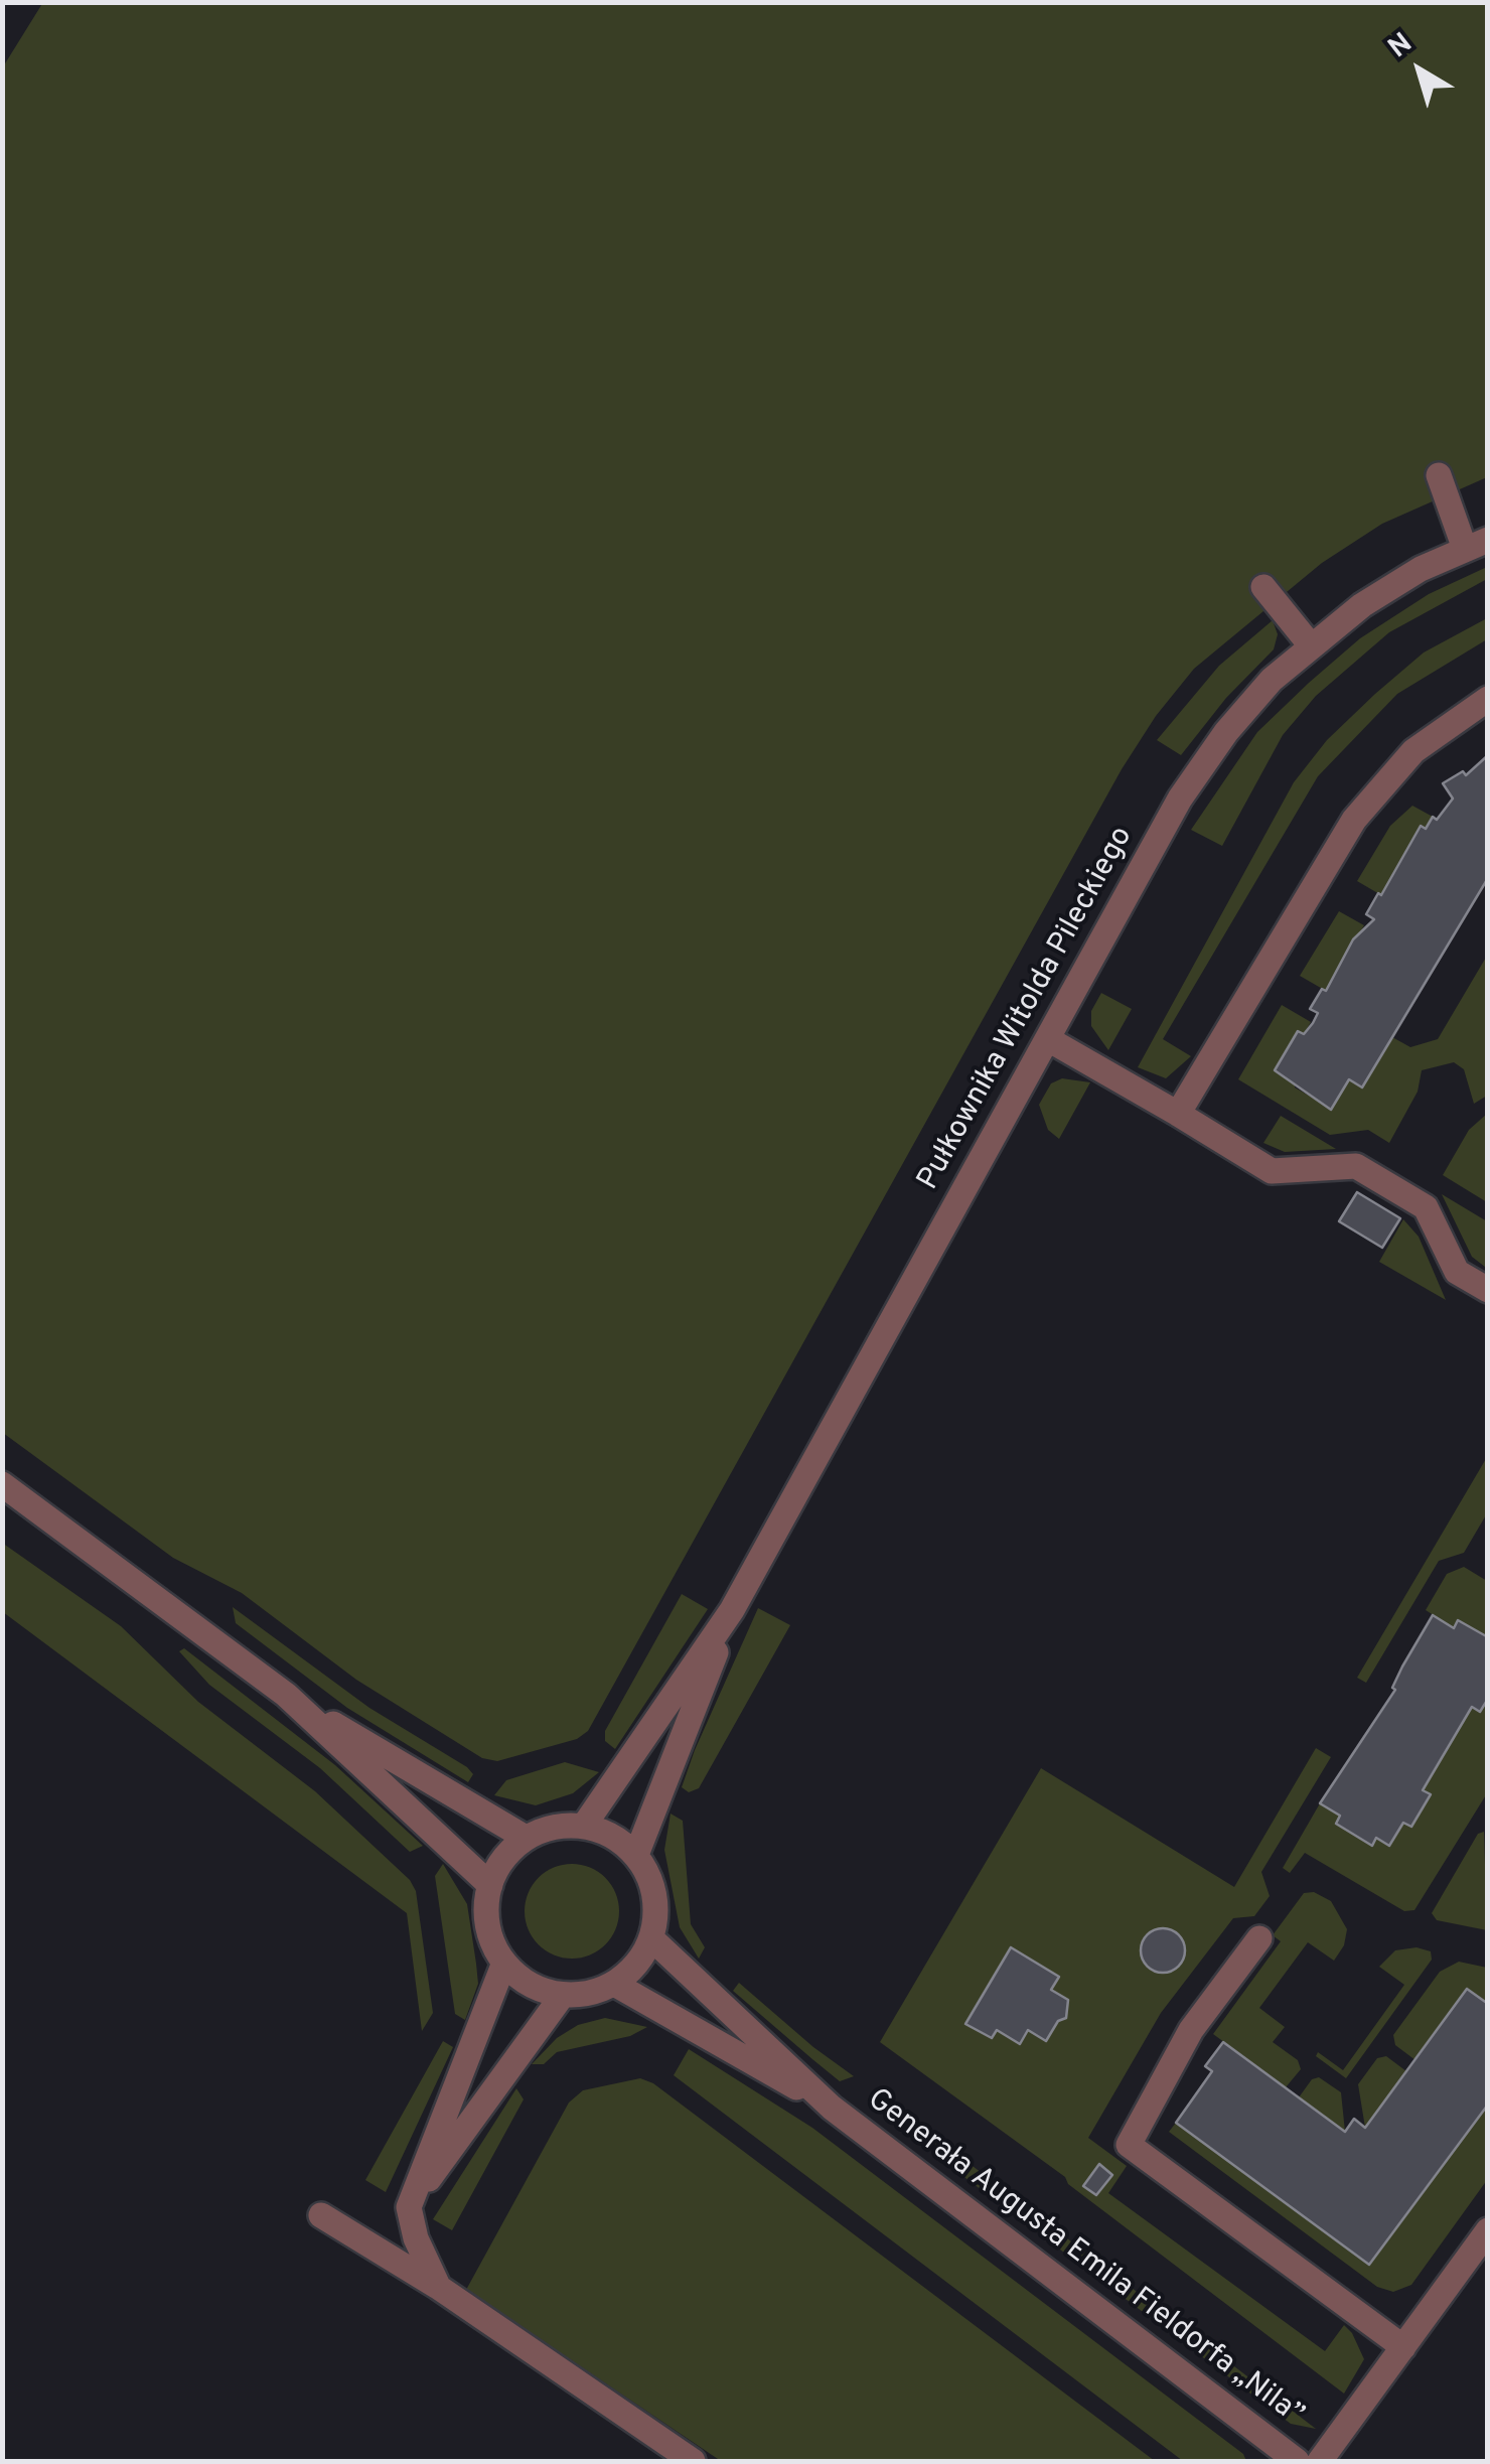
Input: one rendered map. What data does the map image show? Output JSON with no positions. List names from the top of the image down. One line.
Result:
{"streets":{"street":["Pułkownika Witolda Pileckiego","Generała Augusta Emila Fieldorfa „Nila”"]},"crossings":[["Pułkownika Witolda Pileckiego","Generała Augusta Emila Fieldorfa „Nila”"]],"north":"top left"}
